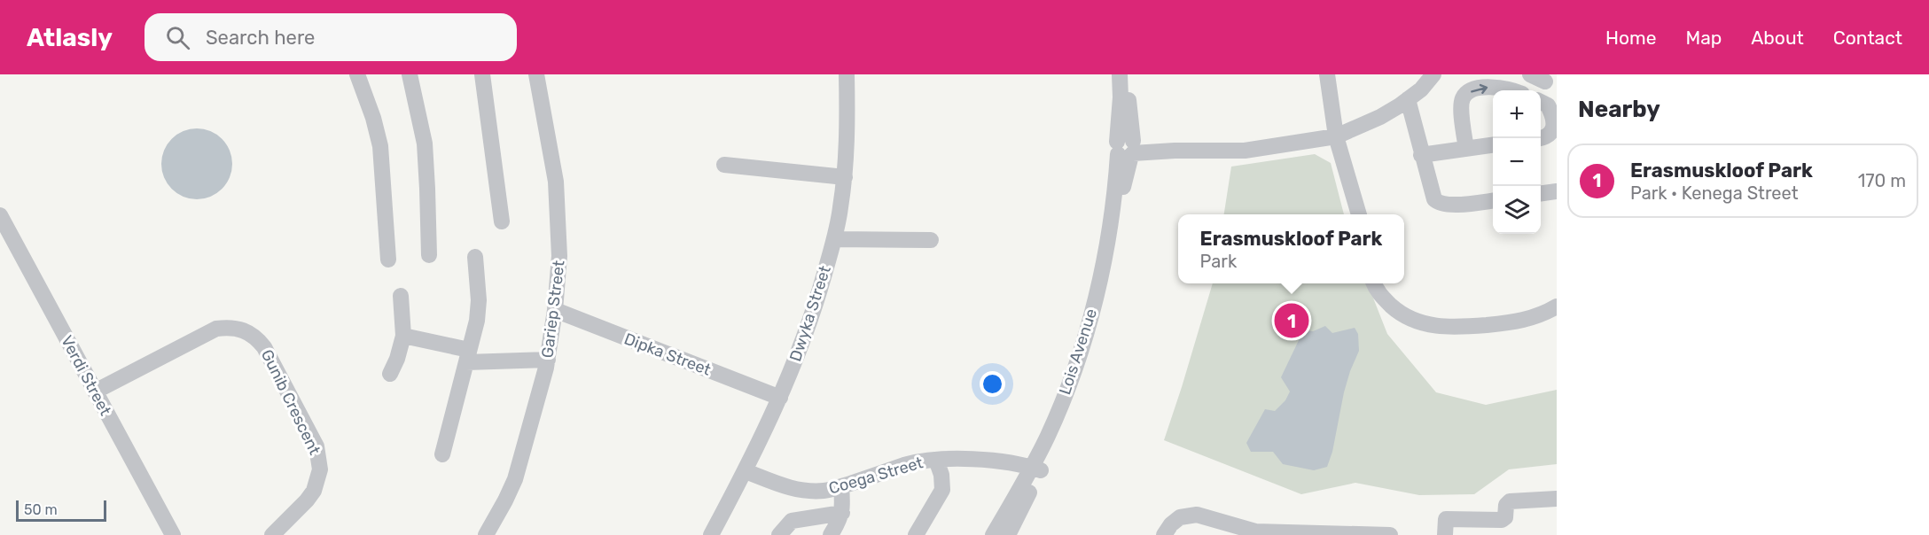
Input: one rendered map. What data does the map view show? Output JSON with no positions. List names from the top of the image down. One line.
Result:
{"streets":{"street":["Gariep Street","Dwyka Street","Lois Avenue","Dipka Street","Verdi Street","Gunib Crescent","Coega Street"]},"crossings":[["Gariep Street","Dipka Street"],["Dwyka Street","Dipka Street"],["Dwyka Street","Coega Street"],["Lois Avenue","Coega Street"],["Verdi Street","Gunib Crescent"]],"scale_bar":"50 m","page":{"header":"Atlasly","search":"Search here","nav":["Home","Map","About","Contact"],"heading":"Nearby","map_buttons":["+","−"],"list":[{"mark":"1","name":"Erasmuskloof Park","note":"Park · Kenega Street","value":"170 m"}],"popup":["Erasmuskloof Park","Park"],"pins":"1","scale":"50 m"}}
